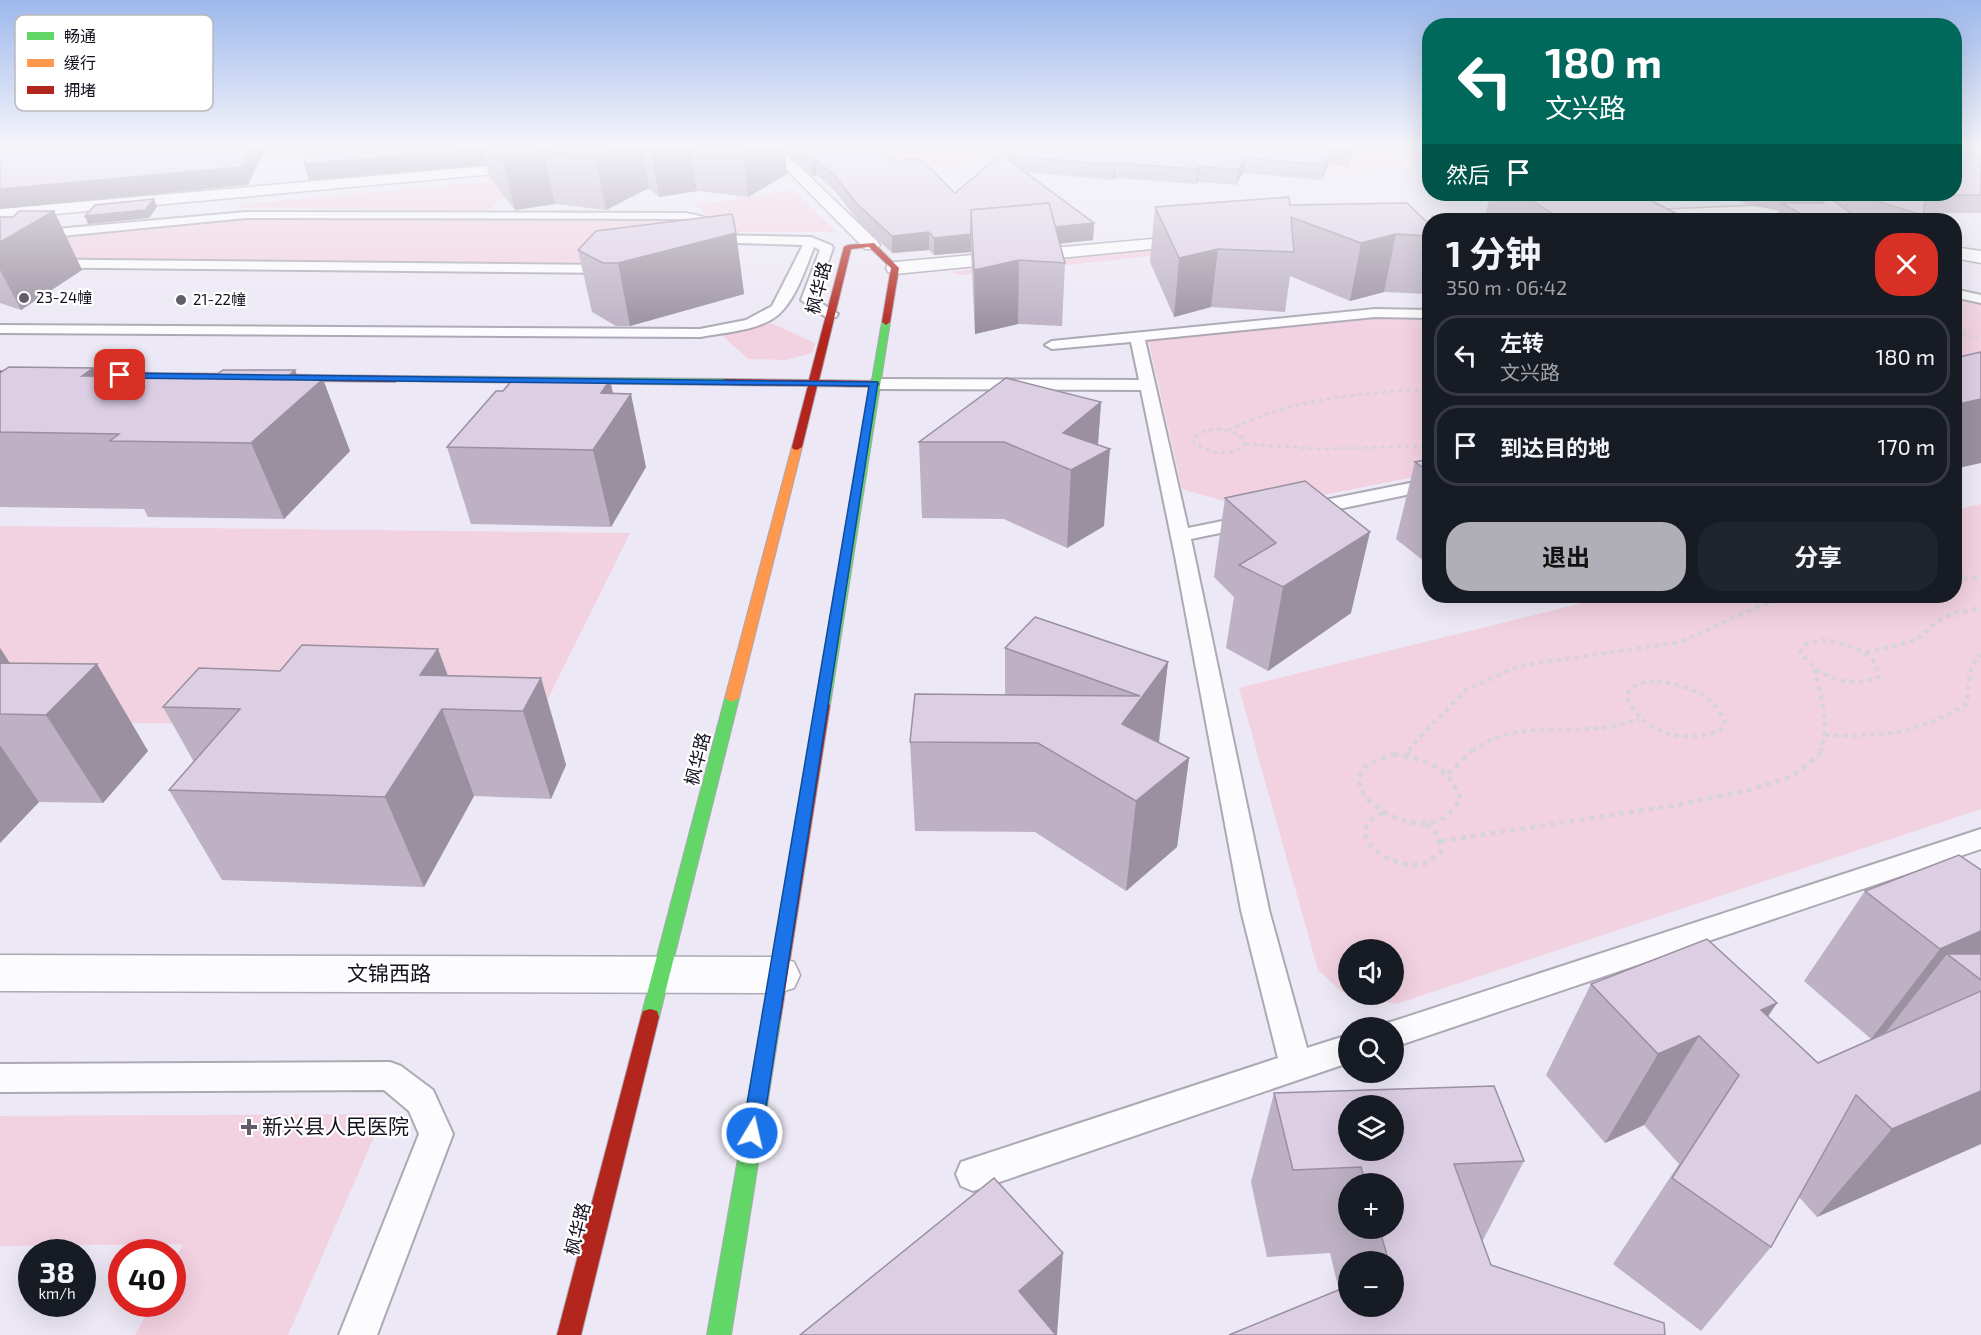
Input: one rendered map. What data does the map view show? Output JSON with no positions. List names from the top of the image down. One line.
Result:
{"streets":{"street":["枫华路","文锦西路"]},"crossings":[["枫华路","文锦西路"]],"places":{"other":["23-24幢","21-22幢"],"health":["新兴县人民医院"]},"legend":["畅通","缓行","拥堵"],"page":{"turn":["180 m","文兴路"],"then":"然后","heading":["1 分钟","350 m · 06:42"],"list":[{"name":"左转","note":"文兴路","value":"180 m"},{"name":"到达目的地","value":"170 m"}],"buttons":["退出","分享"],"map_buttons":["+","−"],"speed":"38 km/h","limit":"40"}}
